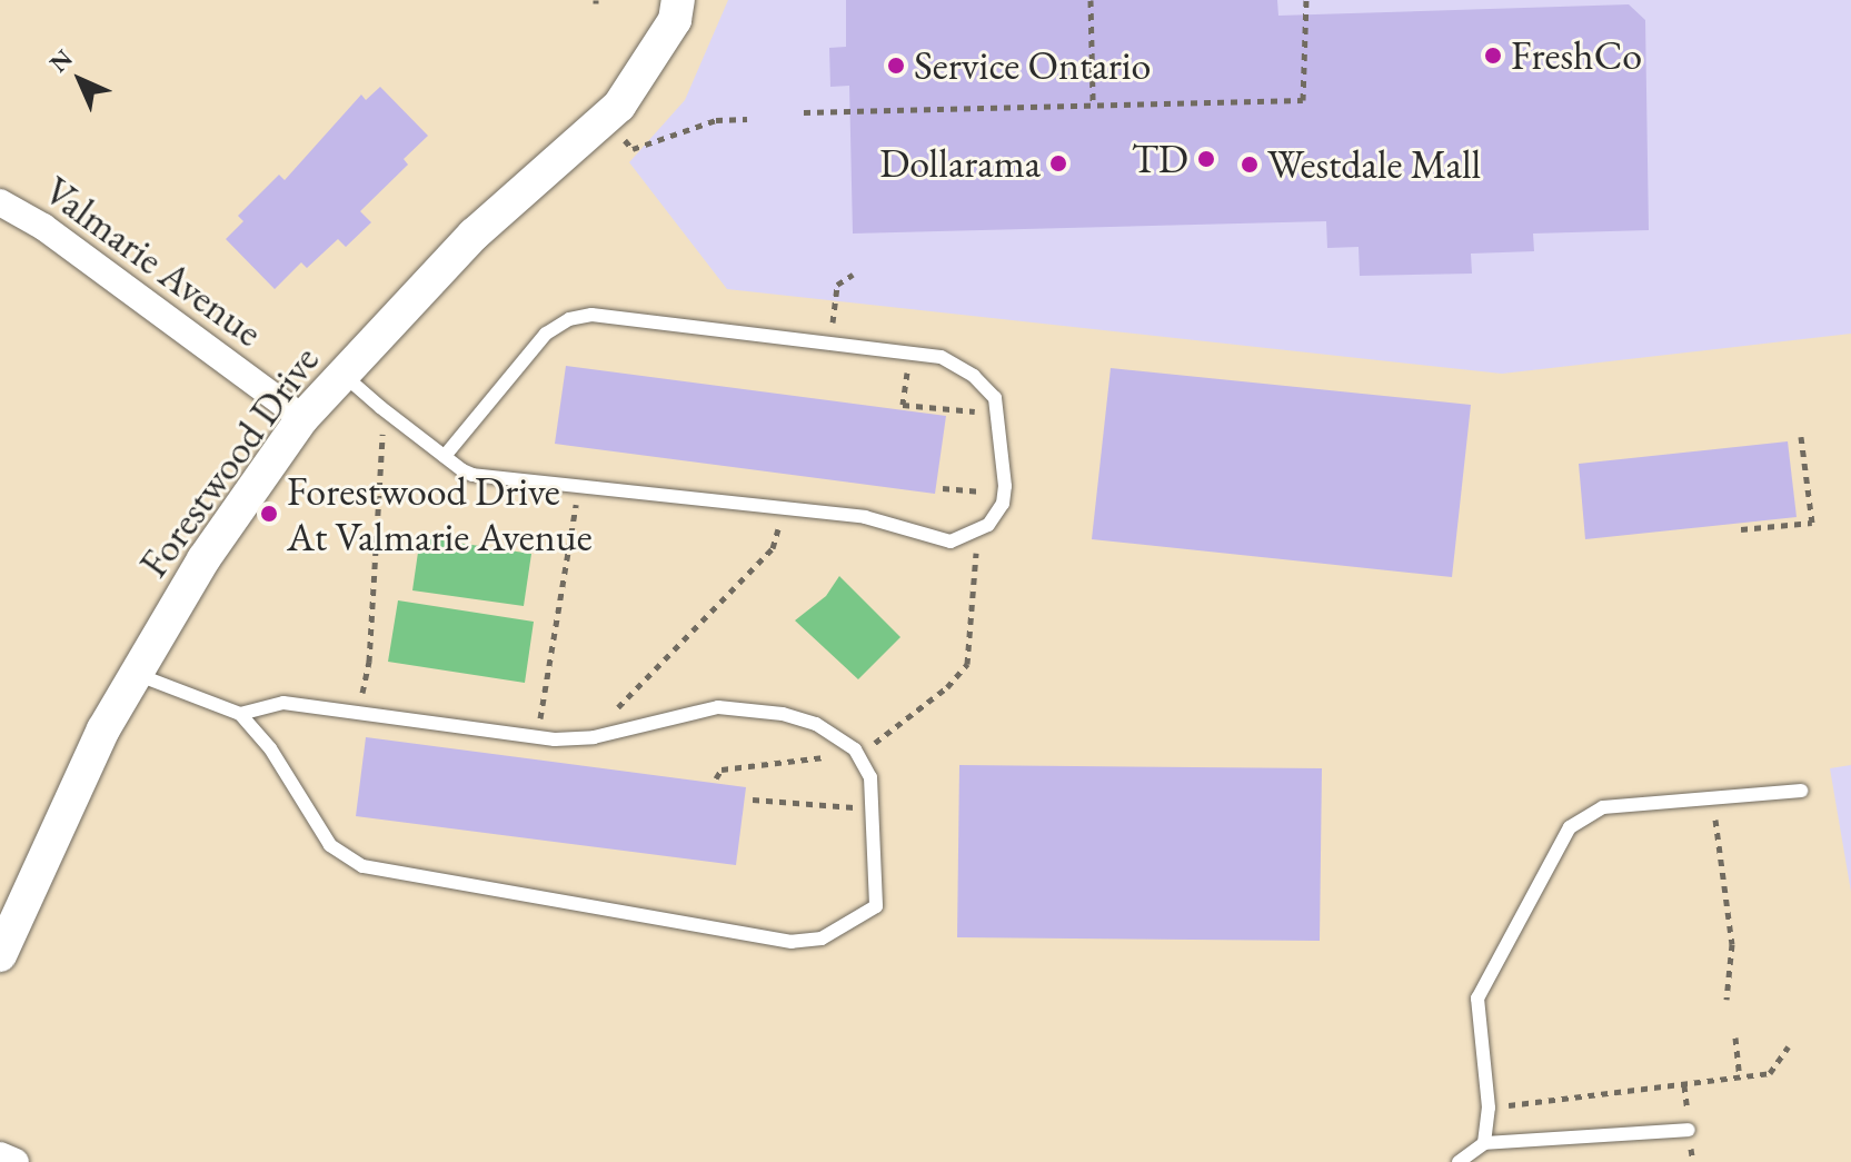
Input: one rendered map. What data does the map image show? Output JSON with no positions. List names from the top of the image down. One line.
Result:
{"streets":{"street":["Valmarie Avenue","Forestwood Drive"]},"crossings":[["Valmarie Avenue","Forestwood Drive"]],"places":["FreshCo","Service Ontario","TD","Dollarama","Westdale Mall","Forestwood Drive At Valmarie Avenue"],"north":"top left"}
